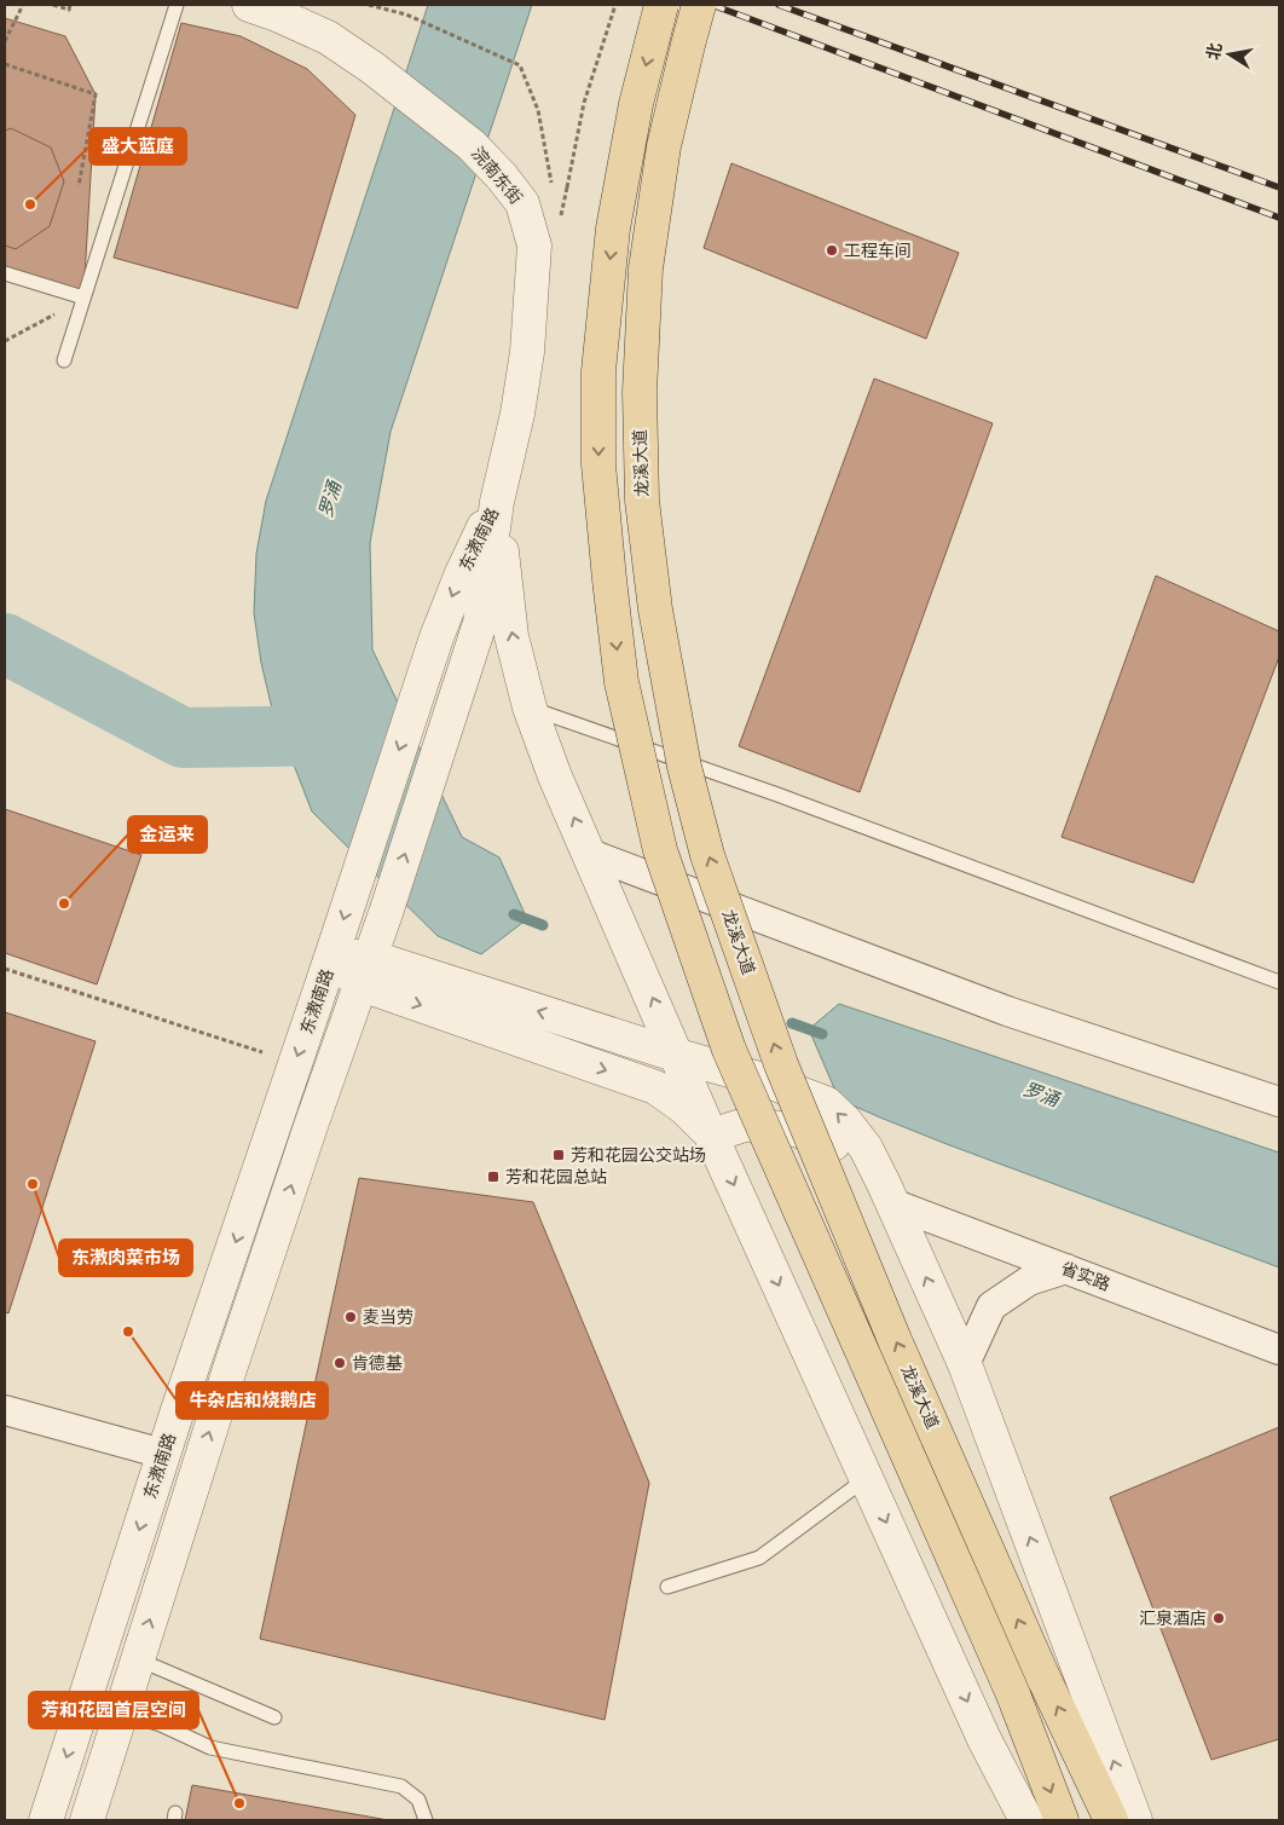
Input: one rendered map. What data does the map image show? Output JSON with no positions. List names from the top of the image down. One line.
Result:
{"streets":{"main road":["龙溪大道"],"street":["浣南东街","东漖南路","省实路"]},"crossings":[["浣南东街","东漖南路"]],"water":["罗涌"],"places":{"other":["盛大蓝庭","工程车间","金运来","东漖肉菜市场","麦当劳","牛杂店和烧鹅店","肯德基","汇泉酒店","芳和花园首层空间"],"transit":["芳和花园公交站场","芳和花园总站"]},"north":"left"}
